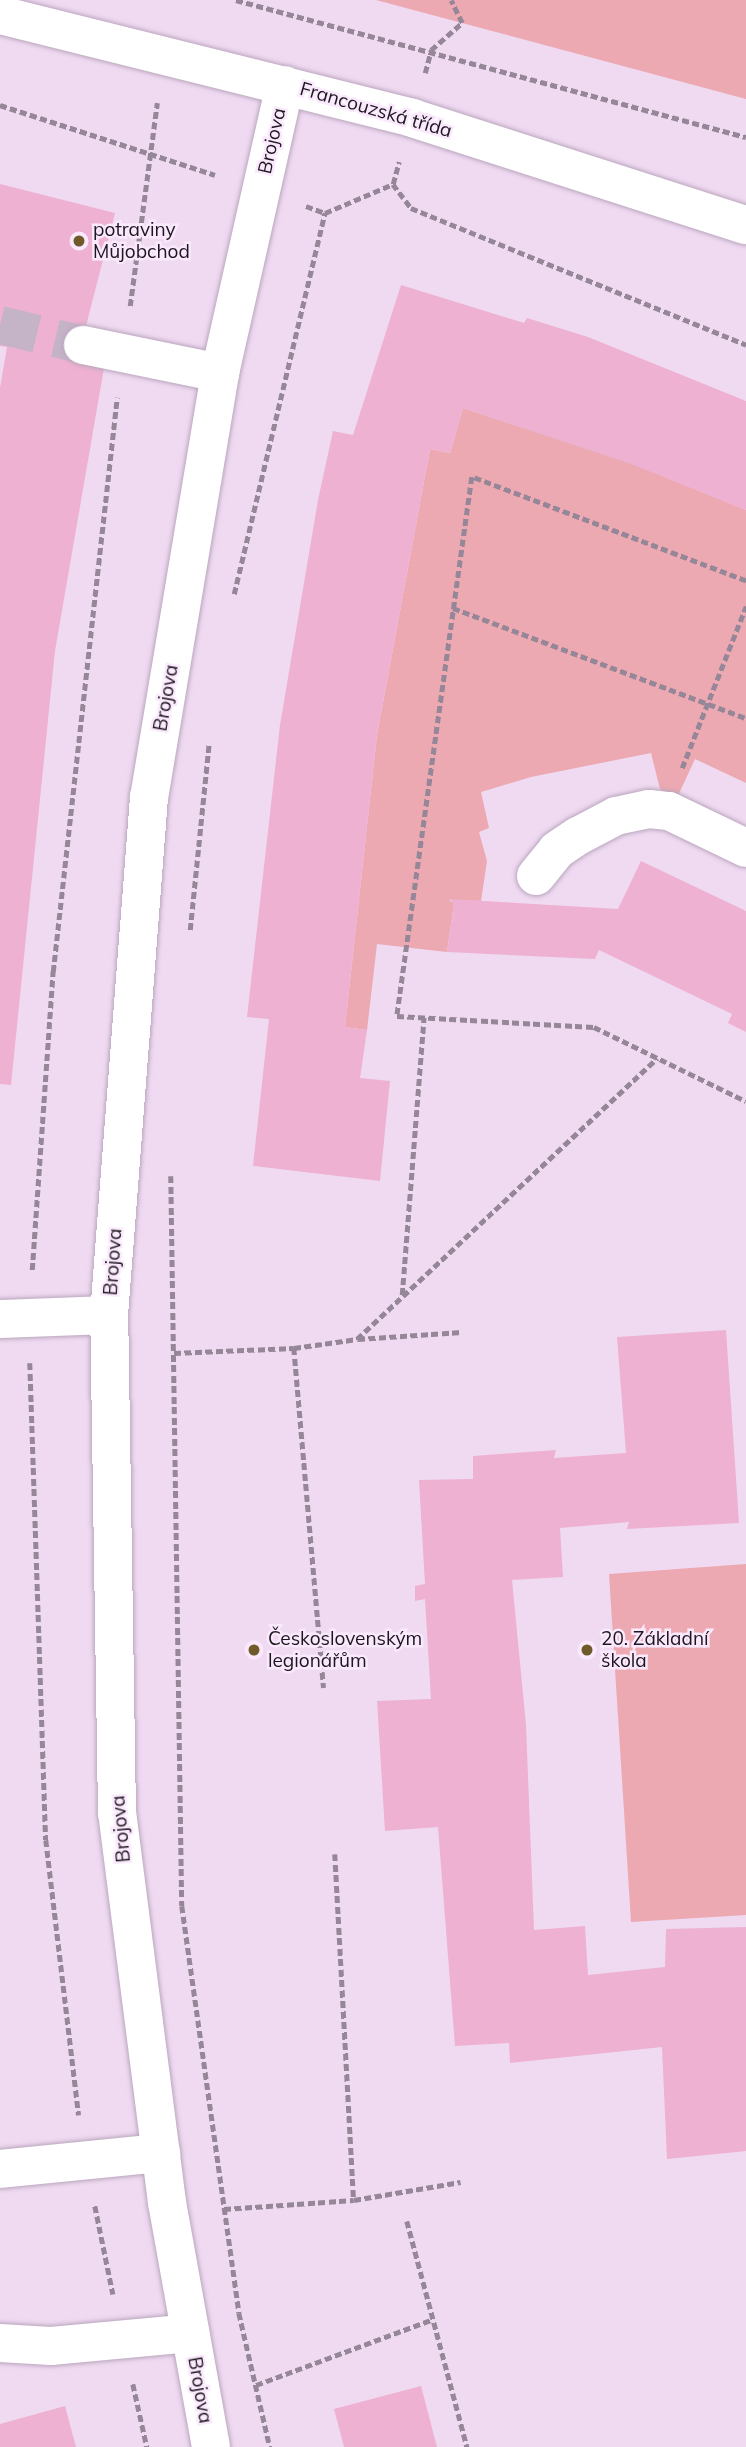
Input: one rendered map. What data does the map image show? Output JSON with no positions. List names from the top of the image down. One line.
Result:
{"streets":{"street":["Francouzská třída","Brojova"]},"crossings":[["Francouzská třída","Brojova"]],"places":["potraviny Můjobchod","Československým legionářům","20. Základní škola"]}
